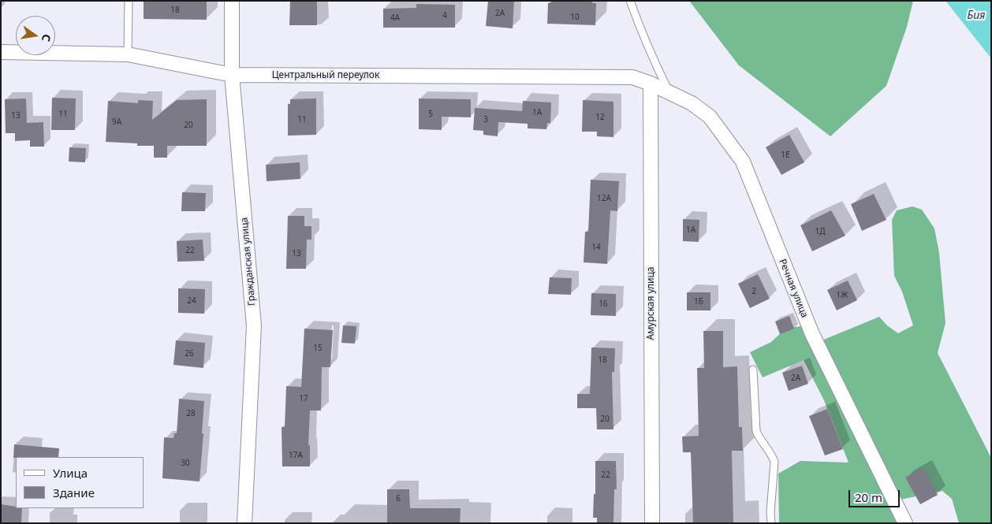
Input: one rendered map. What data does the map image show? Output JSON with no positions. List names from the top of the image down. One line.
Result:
{"streets":{"street":["Центральный переулок","Гражданская улица","Речная улица","Амурская улица"]},"crossings":[["Центральный переулок","Гражданская улица"],["Центральный переулок","Речная улица"],["Центральный переулок","Амурская улица"],["Речная улица","Амурская улица"]],"water":["Бия"],"house_numbers":["18","2А","4","10","4А","1А","11","5","13","12","11","3","9А","20","1Е","12А","1А","1Д","14","22","13","2","1Ж","24","1Б","16","15","26","18","2А","17","28","20","17А","30","22","6"],"legend":["Улица","Здание"],"scale_bar":"20 m","north":"right"}
